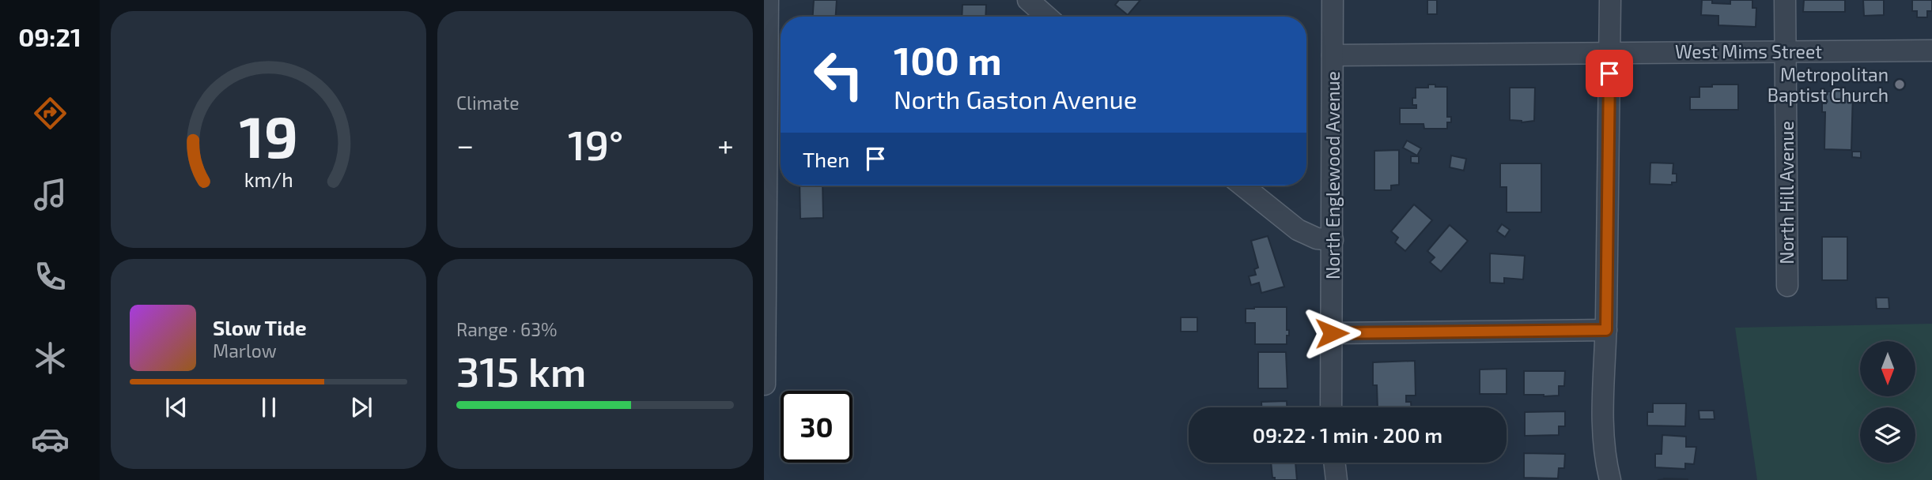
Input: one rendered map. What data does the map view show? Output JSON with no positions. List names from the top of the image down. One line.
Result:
{"streets":{"street":["West Mims Street","North Englewood Avenue","North Hill Avenue"]},"crossings":[["West Mims Street","North Englewood Avenue"],["West Mims Street","North Hill Avenue"]],"places":["Metropolitan Baptist Church"],"north":"bottom","page":{"tabs":"09:21","tile":["Climate",["Range · 63%","315 km"]],"turn":["100 m","North Gaston Avenue"],"heat":["−","19°","+"],"then":"Then","song":["Slow Tide","Marlow"],"limit":"30","trip":"09:22 · 1 min · 200 m","gauge":["19","km/h"]}}
